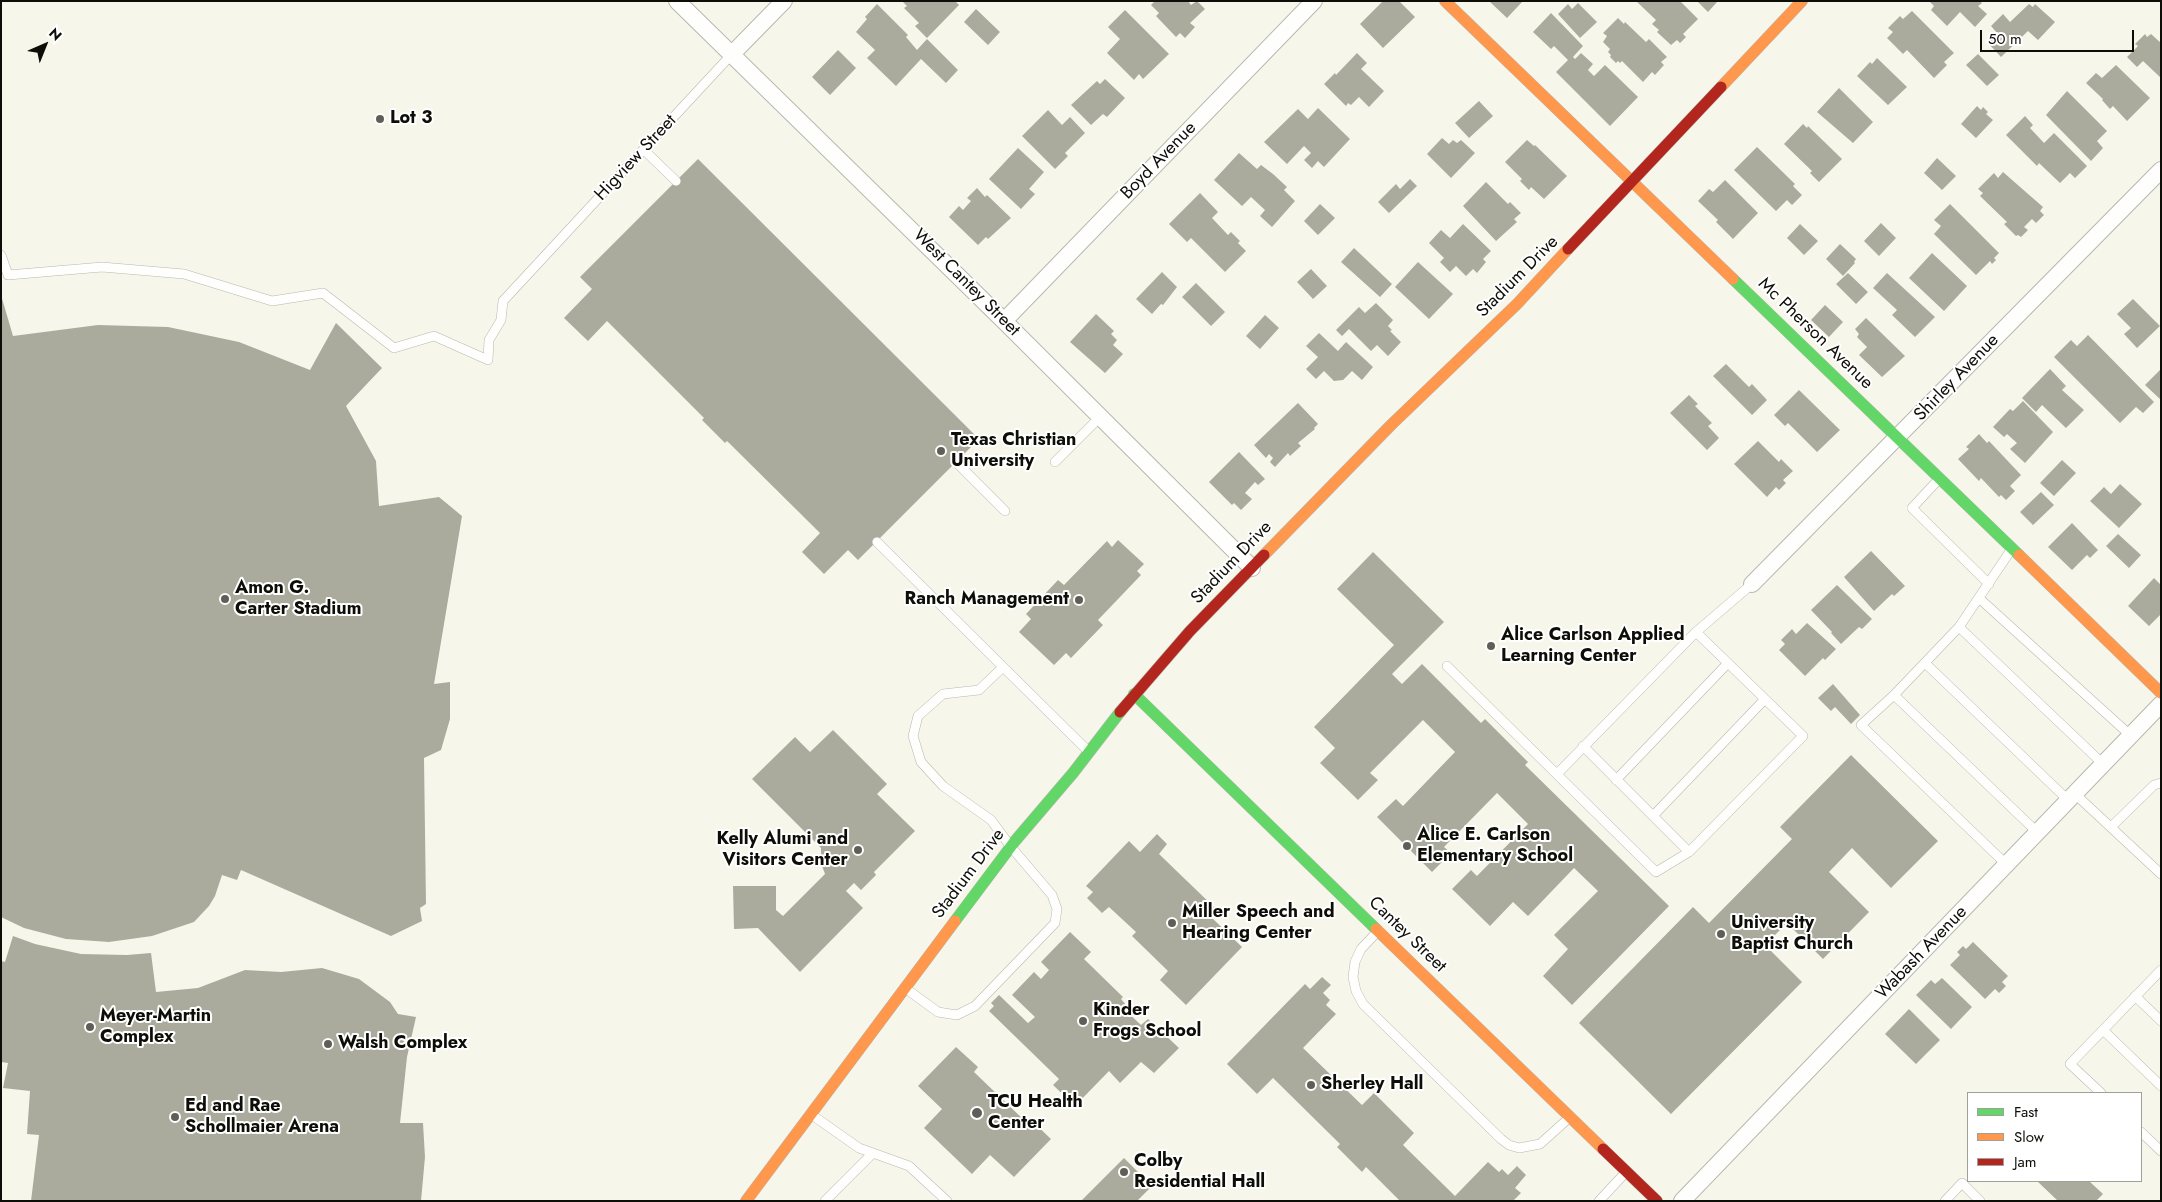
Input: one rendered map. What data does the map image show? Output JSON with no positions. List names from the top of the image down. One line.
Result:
{"streets":{"street":["Higview Street","Boyd Avenue","Stadium Drive","West Cantey Street","Mc Pherson Avenue","Shirley Avenue","Cantey Street","Wabash Avenue"]},"crossings":[["Higview Street","West Cantey Street"],["Boyd Avenue","West Cantey Street"],["Stadium Drive","West Cantey Street"],["Stadium Drive","Mc Pherson Avenue"],["Stadium Drive","Cantey Street"],["Mc Pherson Avenue","Shirley Avenue"]],"places":["Lot 3","Texas Christian University","Amon G. Carter Stadium","Ranch Management","Alice Carlson Applied Learning Center","Alice E. Carlson Elementary School","Kelly Alumi and Visitors Center","Miller Speech and Hearing Center","University Baptist Church","Kinder Frogs School","Meyer-Martin Complex","Walsh Complex","Sherley Hall","TCU Health Center","Ed and Rae Schollmaier Arena","Colby Residential Hall"],"legend":["Fast","Slow","Jam"],"scale_bar":"50 m","north":"top right"}
